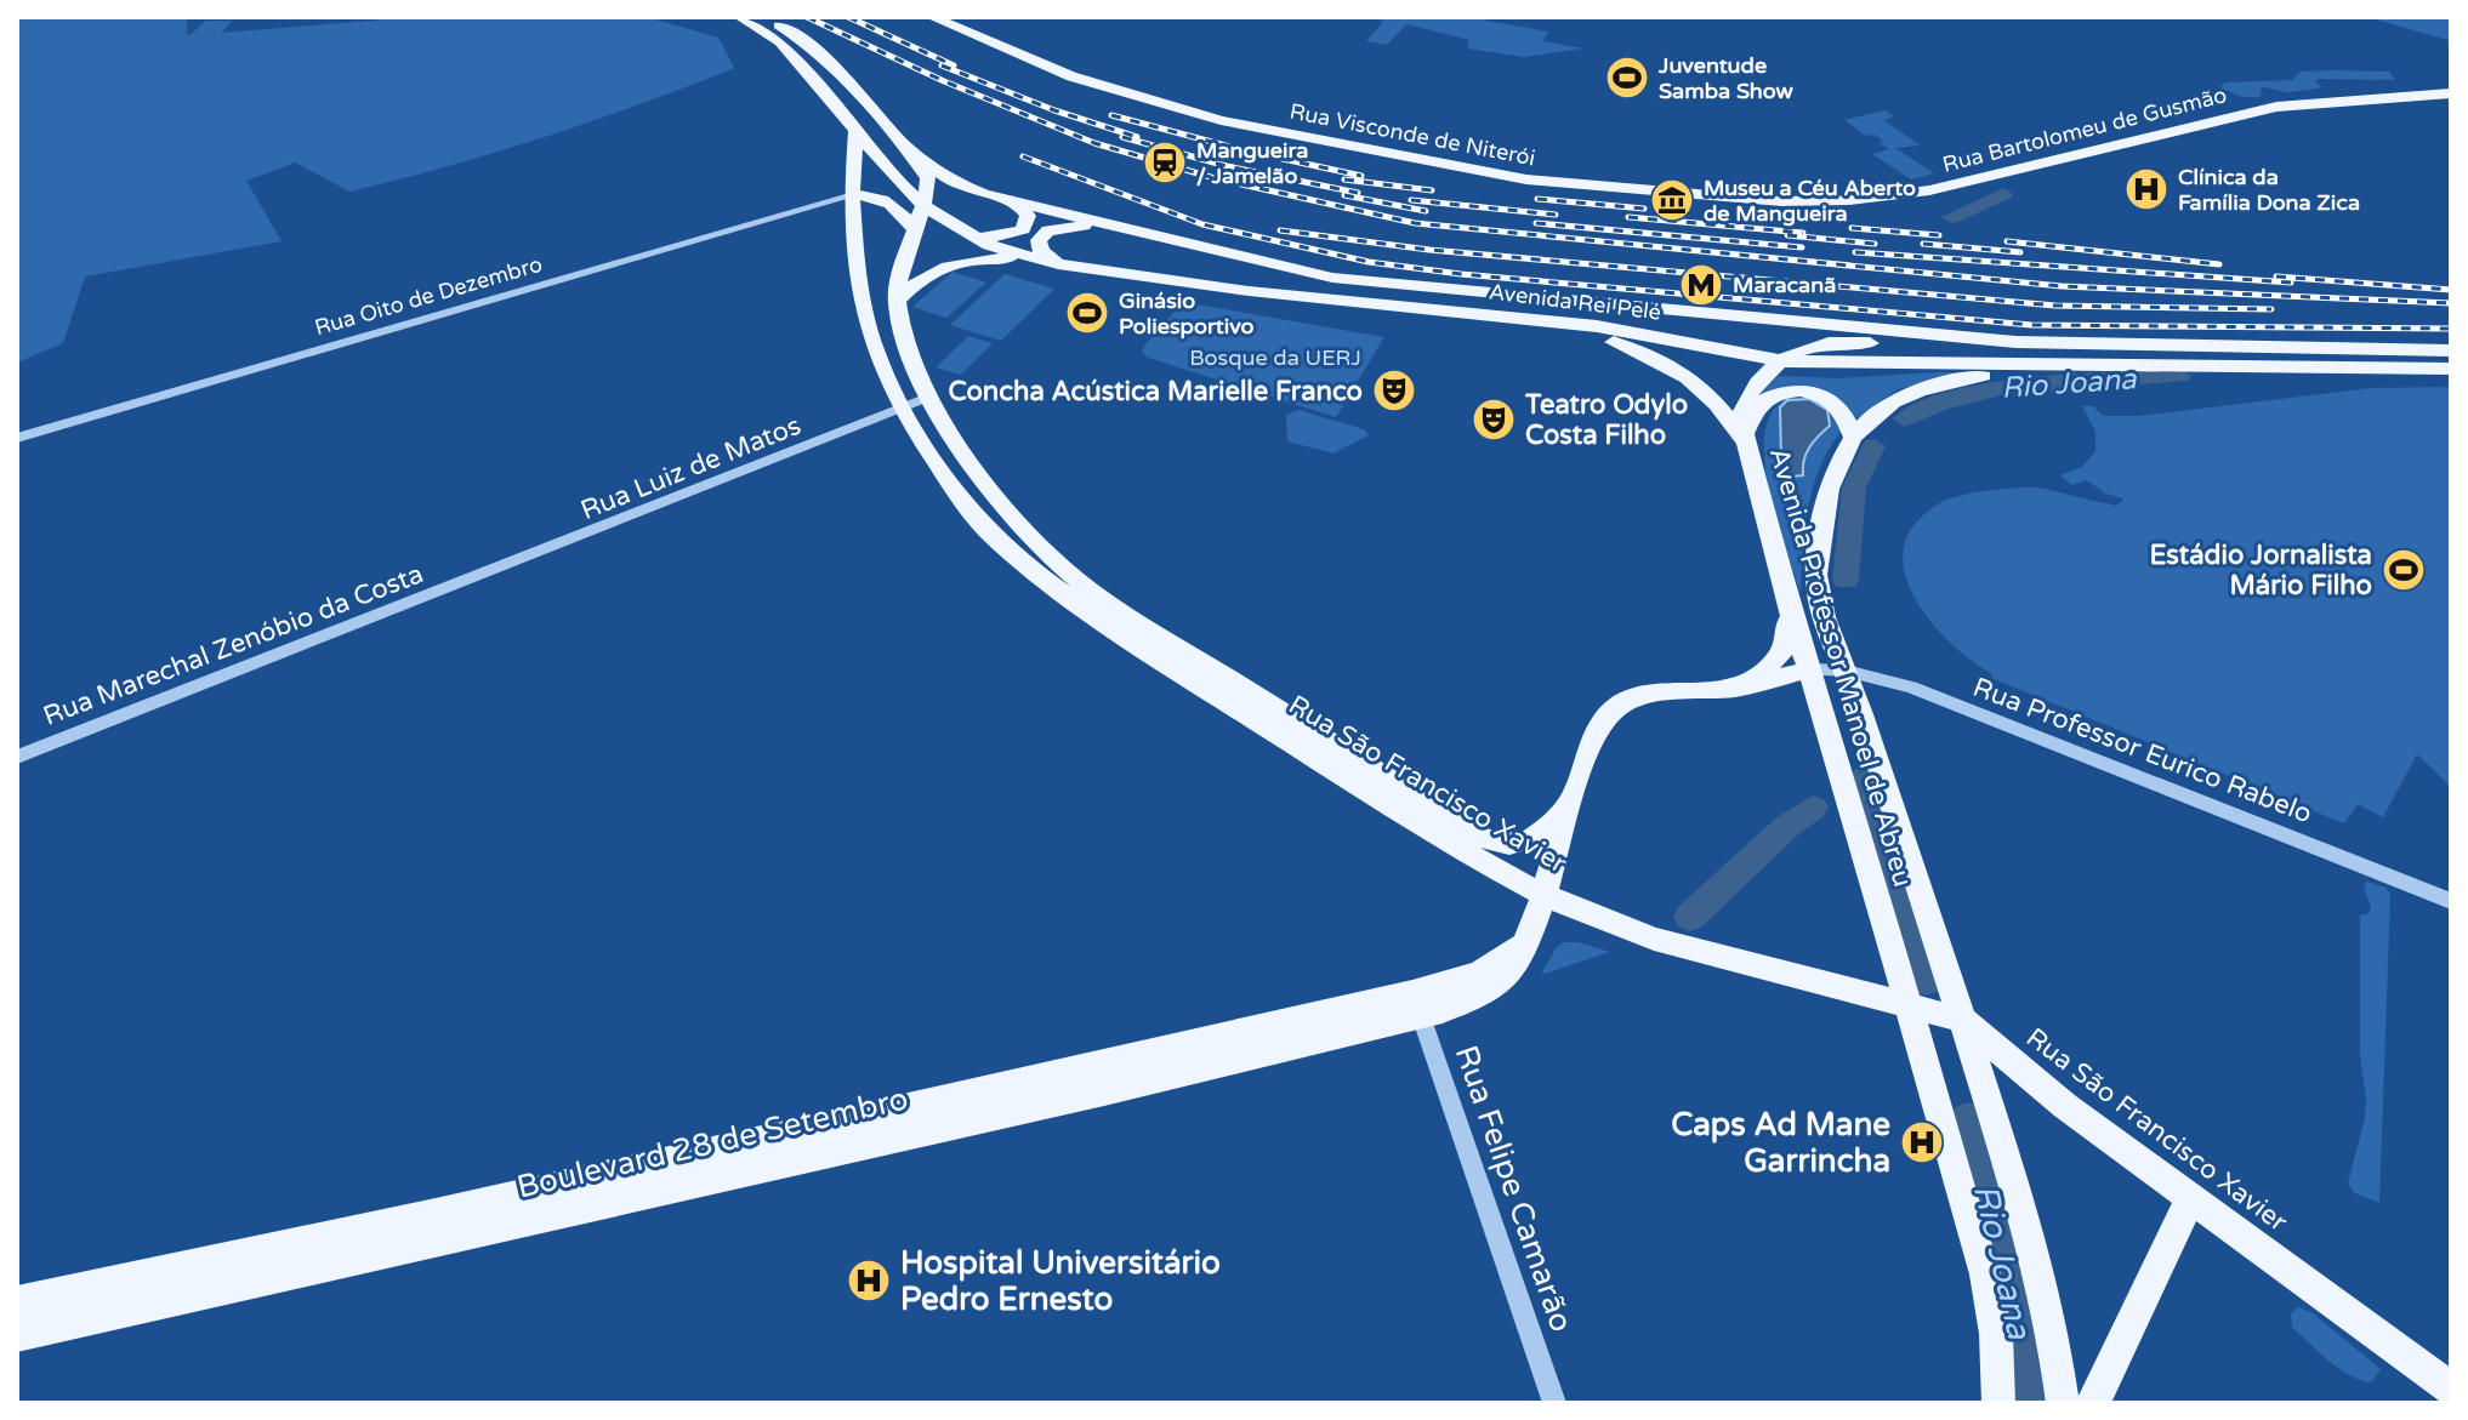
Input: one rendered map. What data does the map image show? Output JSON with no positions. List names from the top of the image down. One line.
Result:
{"streets":{"main road":["Rua Bartolomeu de Gusmão","Rua Visconde de Niterói","Avenida Rei Pelé","Avenida Professor Manoel de Abreu","Rua São Francisco Xavier","Boulevard 28 de Setembro"],"street":["Rua Oito de Dezembro","Rua Luiz de Matos","Rua Marechal Zenóbio da Costa","Rua Professor Eurico Rabelo","Rua Felipe Camarão"]},"crossings":[["Rua Bartolomeu de Gusmão","Rua Visconde de Niterói"],["Rua Oito de Dezembro","Rua São Francisco Xavier"],["Avenida Rei Pelé","Avenida Professor Manoel de Abreu"],["Avenida Rei Pelé","Rua São Francisco Xavier"],["Rua Luiz de Matos","Rua Marechal Zenóbio da Costa"],["Rua Luiz de Matos","Rua São Francisco Xavier"],["Avenida Professor Manoel de Abreu","Rua Professor Eurico Rabelo"],["Avenida Professor Manoel de Abreu","Rua São Francisco Xavier"],["Boulevard 28 de Setembro","Rua Felipe Camarão"]],"water":["Rio Joana"],"parks":["Bosque da UERJ"],"places":{"sports":["Juventude Samba Show","Ginásio Poliesportivo","Estádio Jornalista Mário Filho"],"station":["Mangueira / Jamelão"],"hospital":["Clínica da Família Dona Zica","Caps Ad Mane Garrincha","Hospital Universitário Pedro Ernesto"],"museum":["Museu a Céu Aberto de Mangueira"],"metro station":["Maracanã"],"theatre":["Concha Acústica Marielle Franco","Teatro Odylo Costa Filho"]}}
